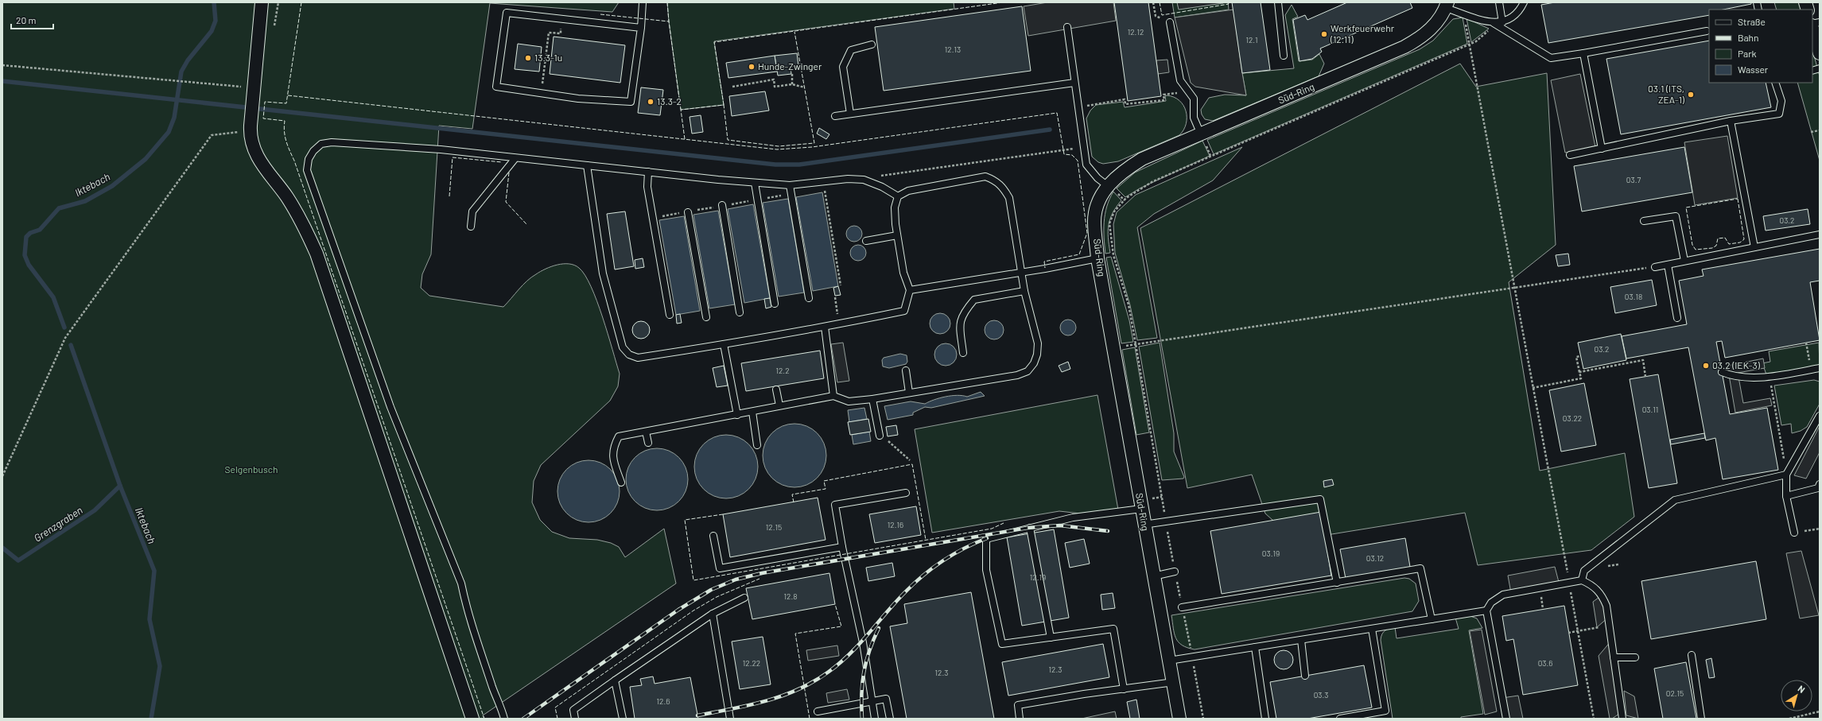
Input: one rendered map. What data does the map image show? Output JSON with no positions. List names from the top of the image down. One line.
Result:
{"streets":{"street":["Süd-Ring"]},"water":["Iktebach","Grenzgraben"],"parks":["Selgenbusch"],"places":["Werkfeuerwehr (12.11)","13.3-1u","Hunde-Zwinger","03.1 (ITS, ZEA-1)","13.3-2","03.2 (IEK-3)"],"house_numbers":["12.12","12.1","12.13","03.7","03.2","03.18","03.2","12.2","03.11","03.22","12.16","12.15","03.19","03.12","12.19","12.8","12.22","03.6","12.3","12.3","02.15","03.3","12.6"],"legend":["Straße","Bahn","Park","Wasser"],"scale_bar":"20 m","north":"top right"}
